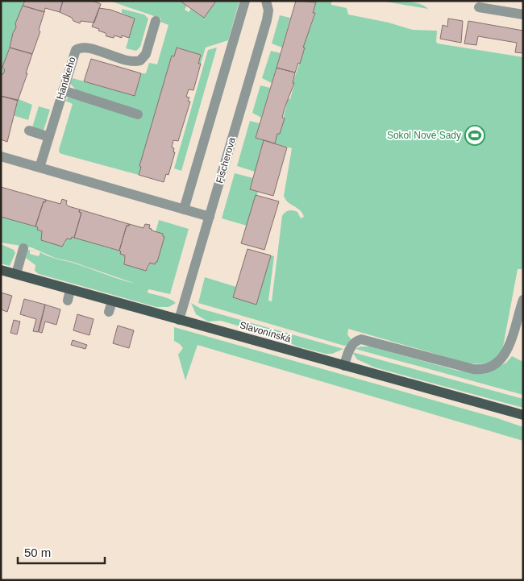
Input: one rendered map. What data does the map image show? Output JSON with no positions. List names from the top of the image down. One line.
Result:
{"streets":{"main road":["Slavonínská"],"street":["Handkeho","Fischerova"]},"crossings":[["Fischerova","Slavonínská"]],"places":{"sports":["Sokol Nové Sady"]},"scale_bar":"50 m"}
